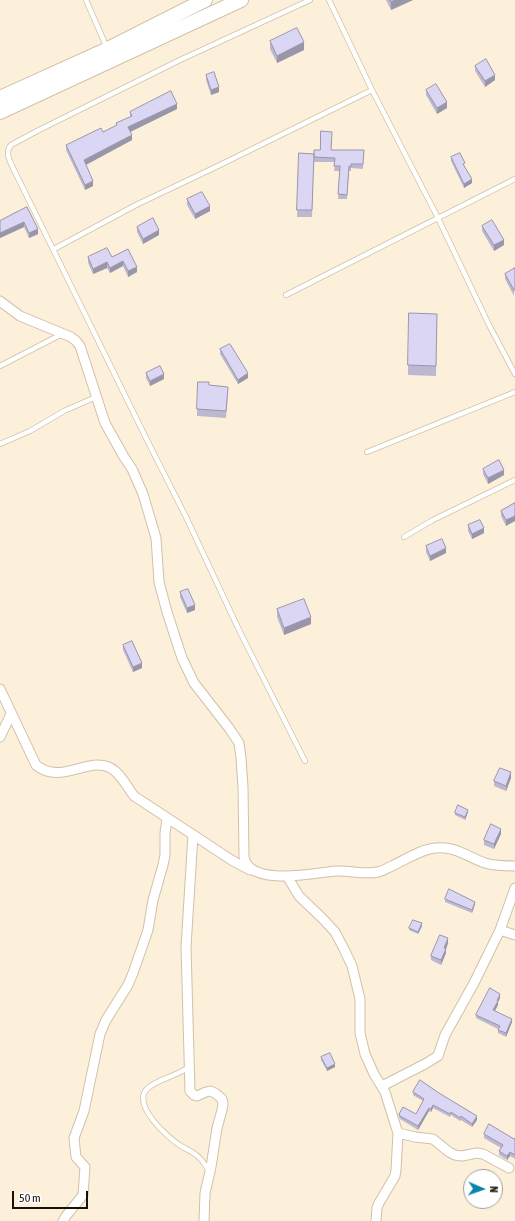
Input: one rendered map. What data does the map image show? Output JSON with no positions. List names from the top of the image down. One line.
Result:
{"scale_bar":"50 m","north":"right"}
